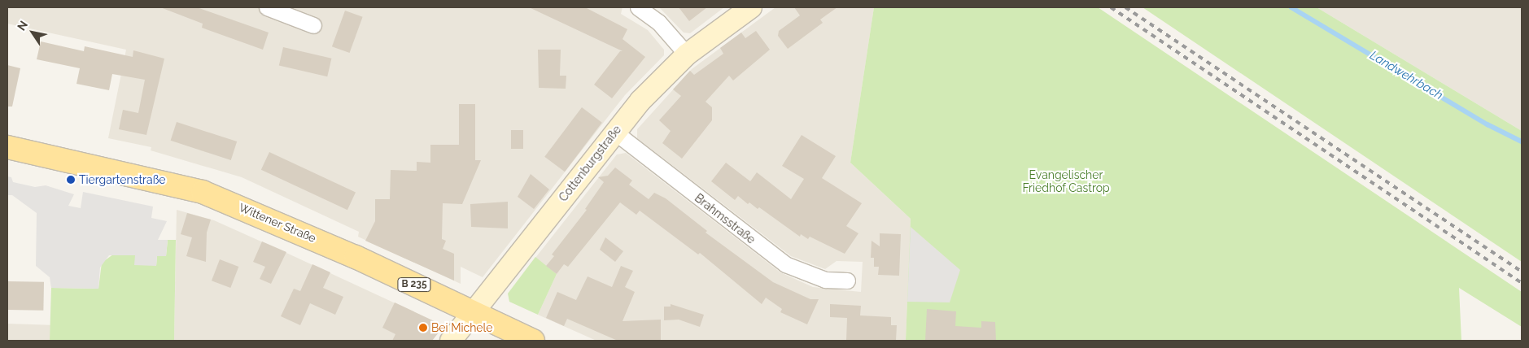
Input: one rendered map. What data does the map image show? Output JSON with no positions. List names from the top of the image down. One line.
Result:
{"streets":{"main road":["Wittener Straße","B 235"],"street":["Cottenburgstraße","Brahmsstraße"]},"crossings":[["Cottenburgstraße","Brahmsstraße"],["Cottenburgstraße","Wittener Straße"]],"water":["Landwehrbach"],"parks":["Evangelischer Friedhof Castrop"],"places":["Tiergartenstraße","Bei Michele"],"north":"top left"}
